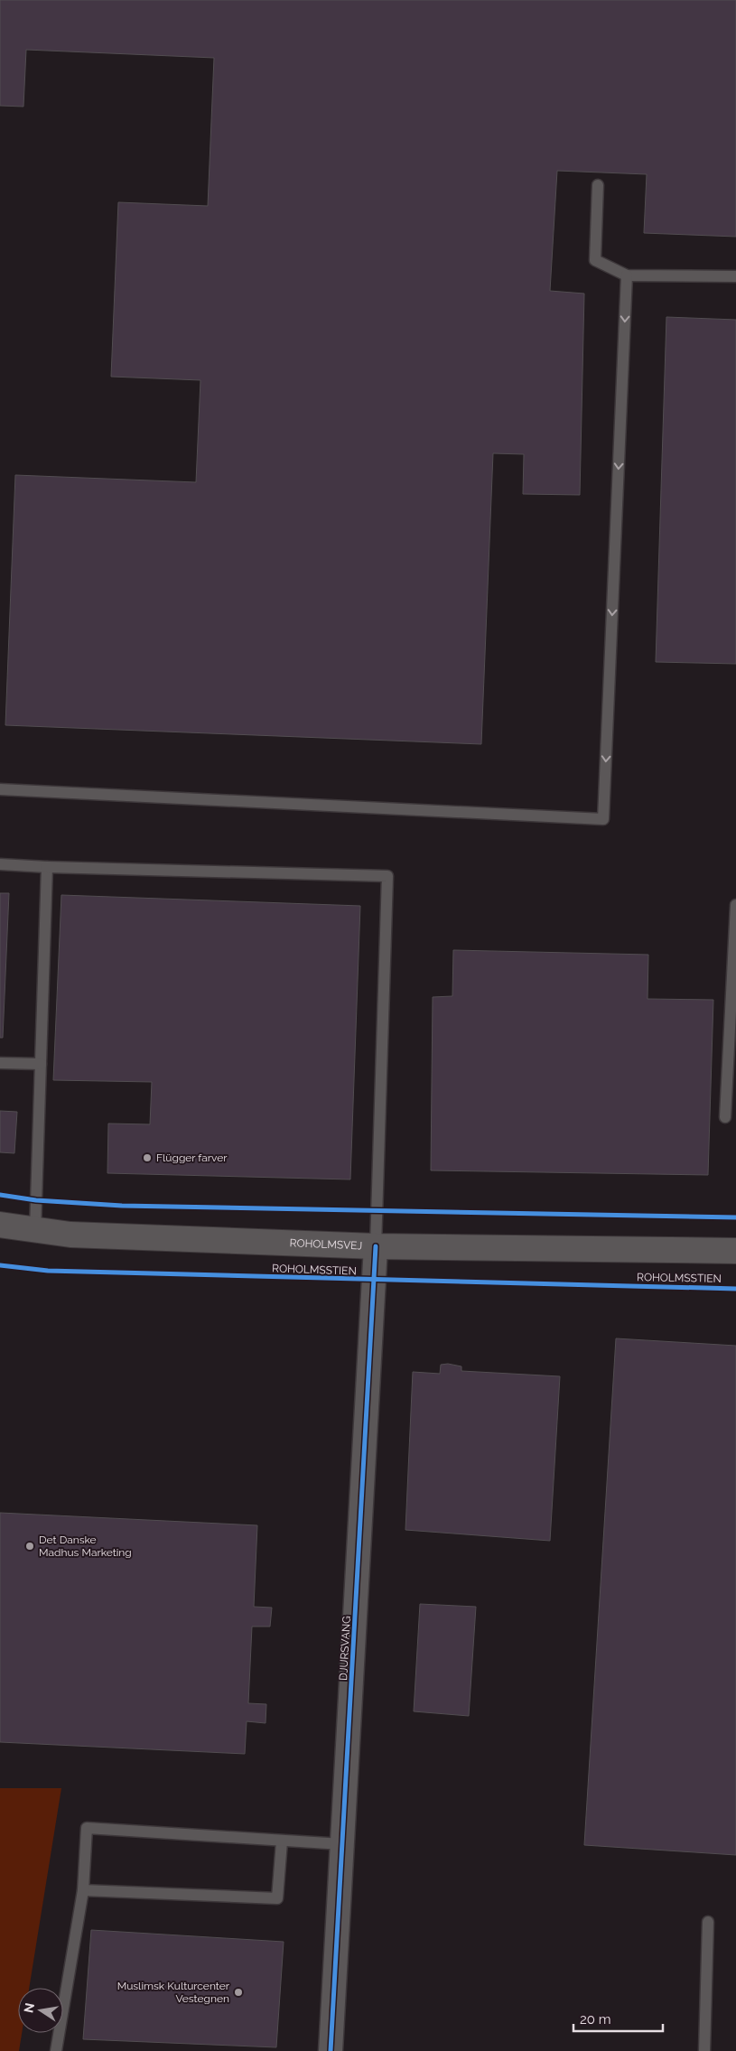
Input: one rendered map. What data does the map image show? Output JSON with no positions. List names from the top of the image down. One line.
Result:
{"streets":{"street":["ROHOLMSVEJ","DJURSVANG"],"cycle path":["ROHOLMSSTIEN"]},"crossings":[["ROHOLMSVEJ","DJURSVANG"]],"places":["Flügger farver","Det Danske Madhus Marketing","Muslimsk Kulturcenter Vestegnen"],"scale_bar":"20 m","north":"left"}
